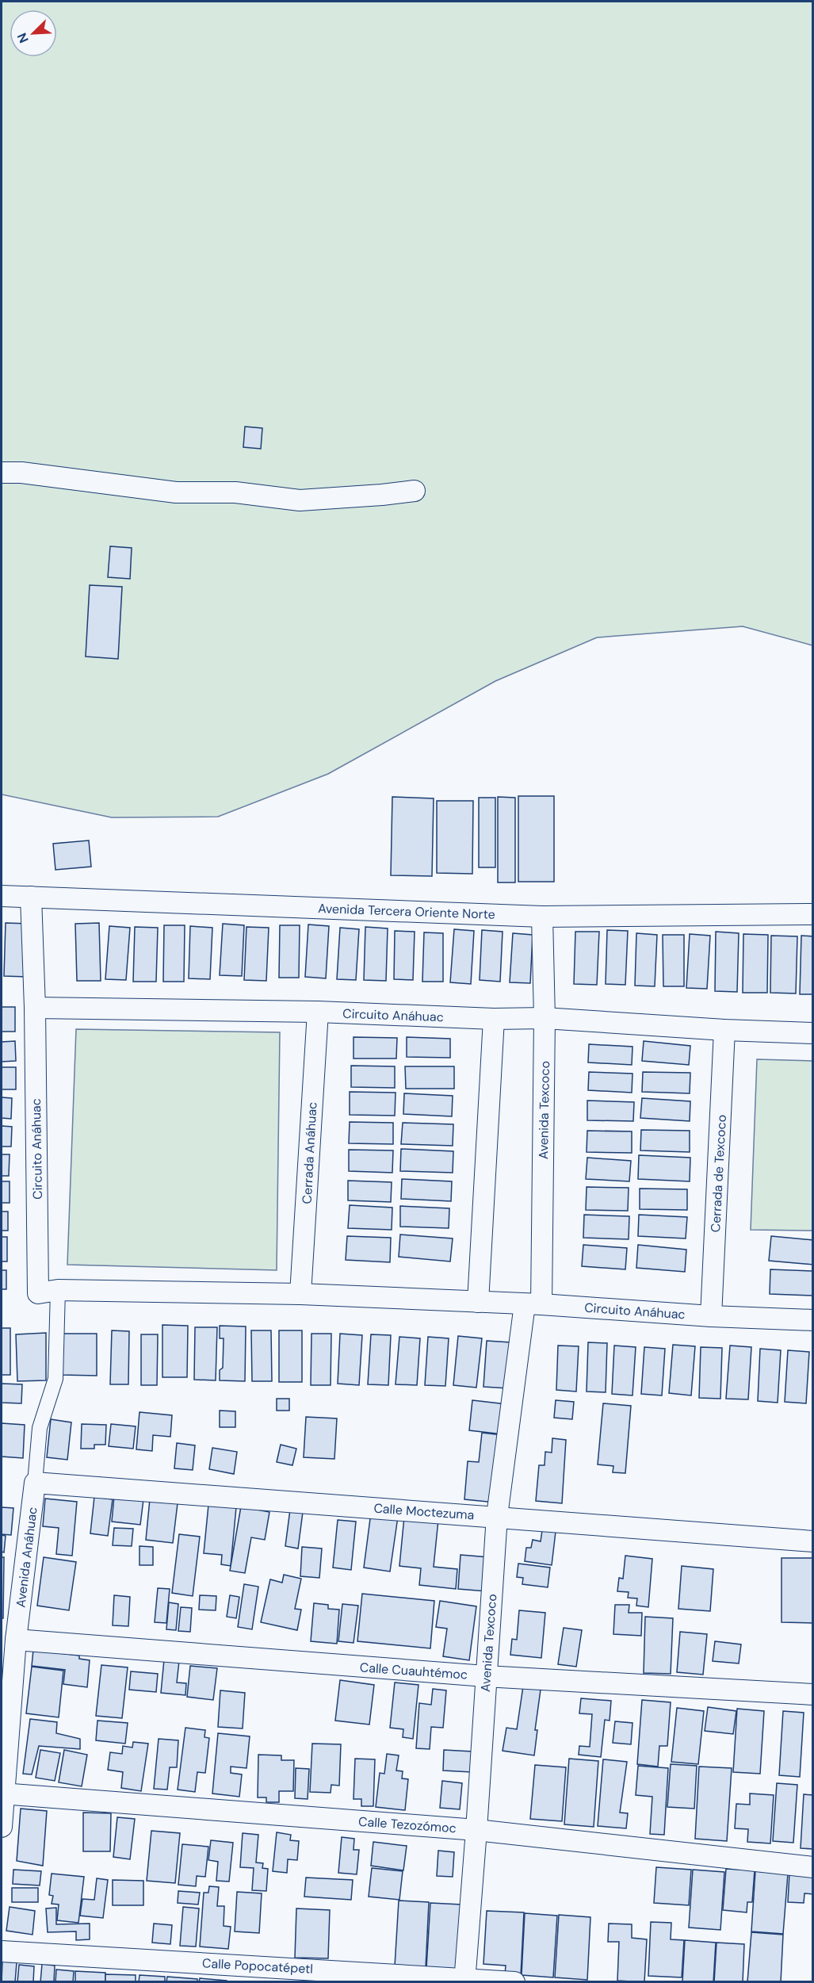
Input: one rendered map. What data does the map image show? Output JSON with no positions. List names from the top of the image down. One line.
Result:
{"streets":{"street":["Avenida Tercera Oriente Norte","Circuito Anáhuac","Avenida Texcoco","Cerrada Anáhuac","Cerrada de Texcoco","Calle Moctezuma","Avenida Anáhuac","Calle Cuauhtémoc","Calle Tezozómoc","Calle Popocatépetl"]},"crossings":[["Avenida Tercera Oriente Norte","Avenida Texcoco"],["Circuito Anáhuac","Avenida Texcoco"],["Circuito Anáhuac","Cerrada Anáhuac"],["Circuito Anáhuac","Cerrada de Texcoco"],["Circuito Anáhuac","Avenida Anáhuac"],["Avenida Texcoco","Calle Moctezuma"],["Avenida Texcoco","Calle Cuauhtémoc"],["Avenida Texcoco","Calle Tezozómoc"],["Avenida Texcoco","Calle Popocatépetl"],["Calle Moctezuma","Avenida Anáhuac"],["Avenida Anáhuac","Calle Cuauhtémoc"],["Avenida Anáhuac","Calle Tezozómoc"]],"north":"bottom left"}
